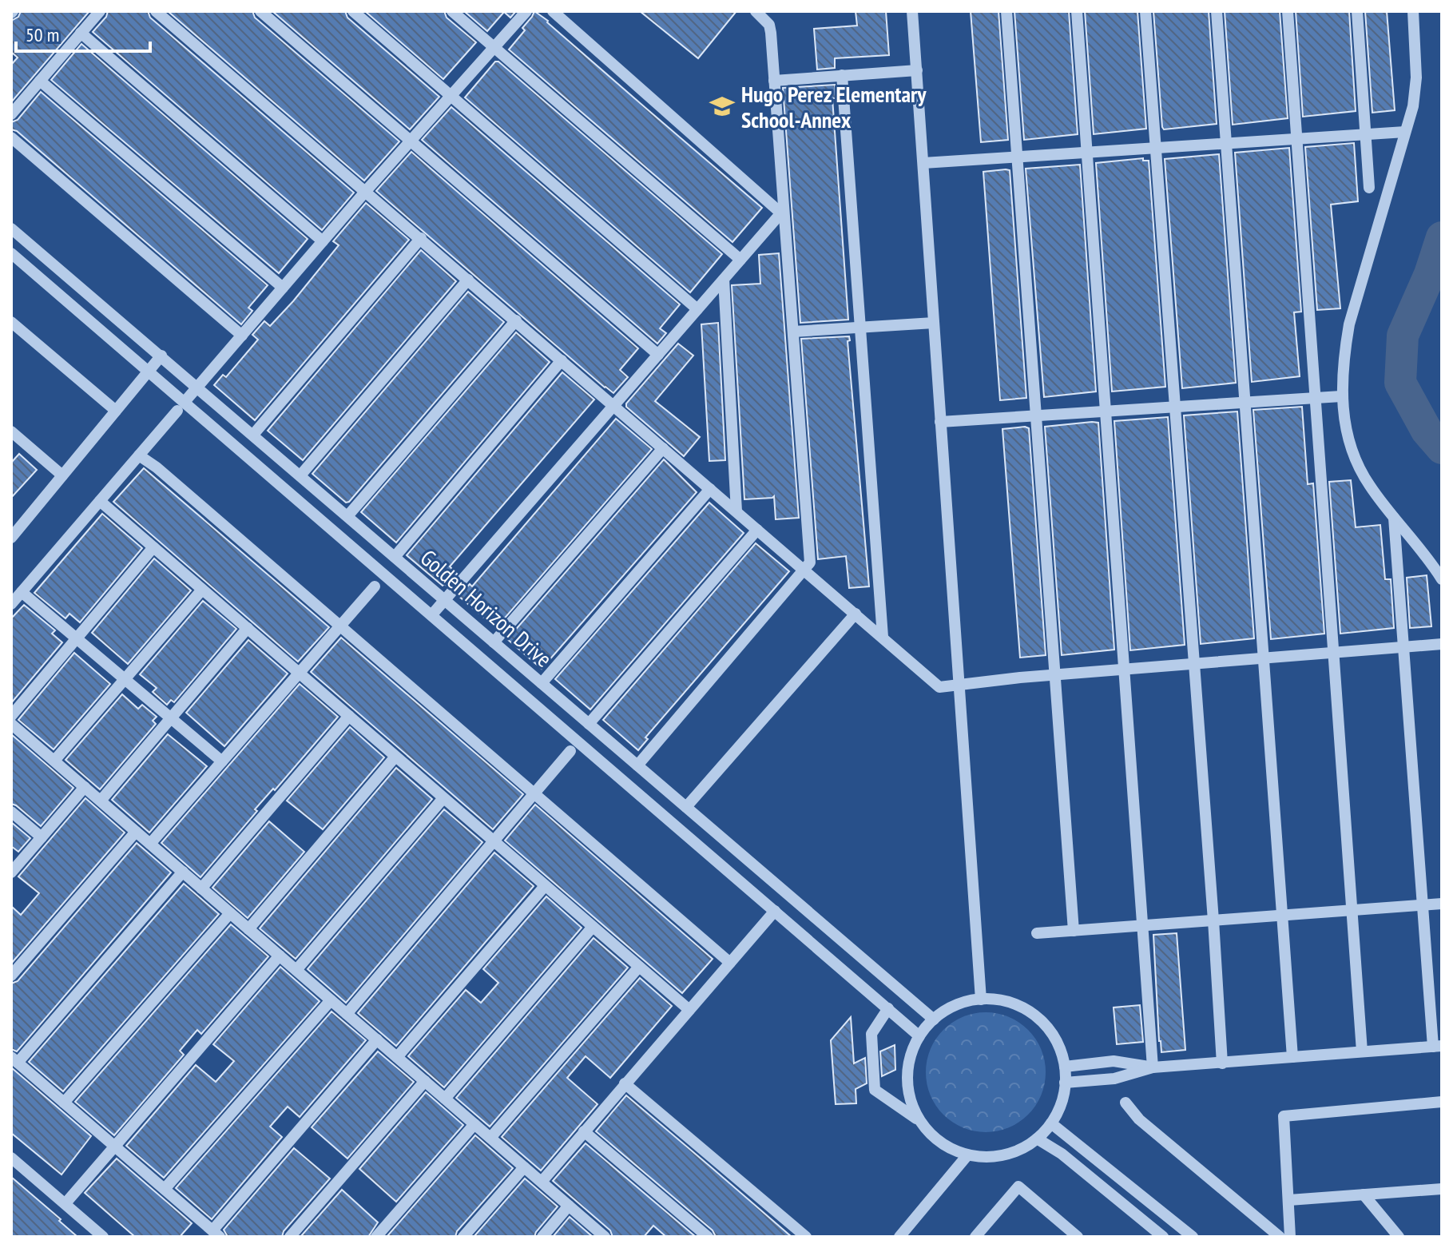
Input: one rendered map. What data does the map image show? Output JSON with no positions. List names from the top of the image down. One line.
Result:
{"streets":{"street":["Golden Horizon Drive"]},"places":{"school or university":["Hugo Perez Elementary School-Annex"]},"scale_bar":"50 m"}
